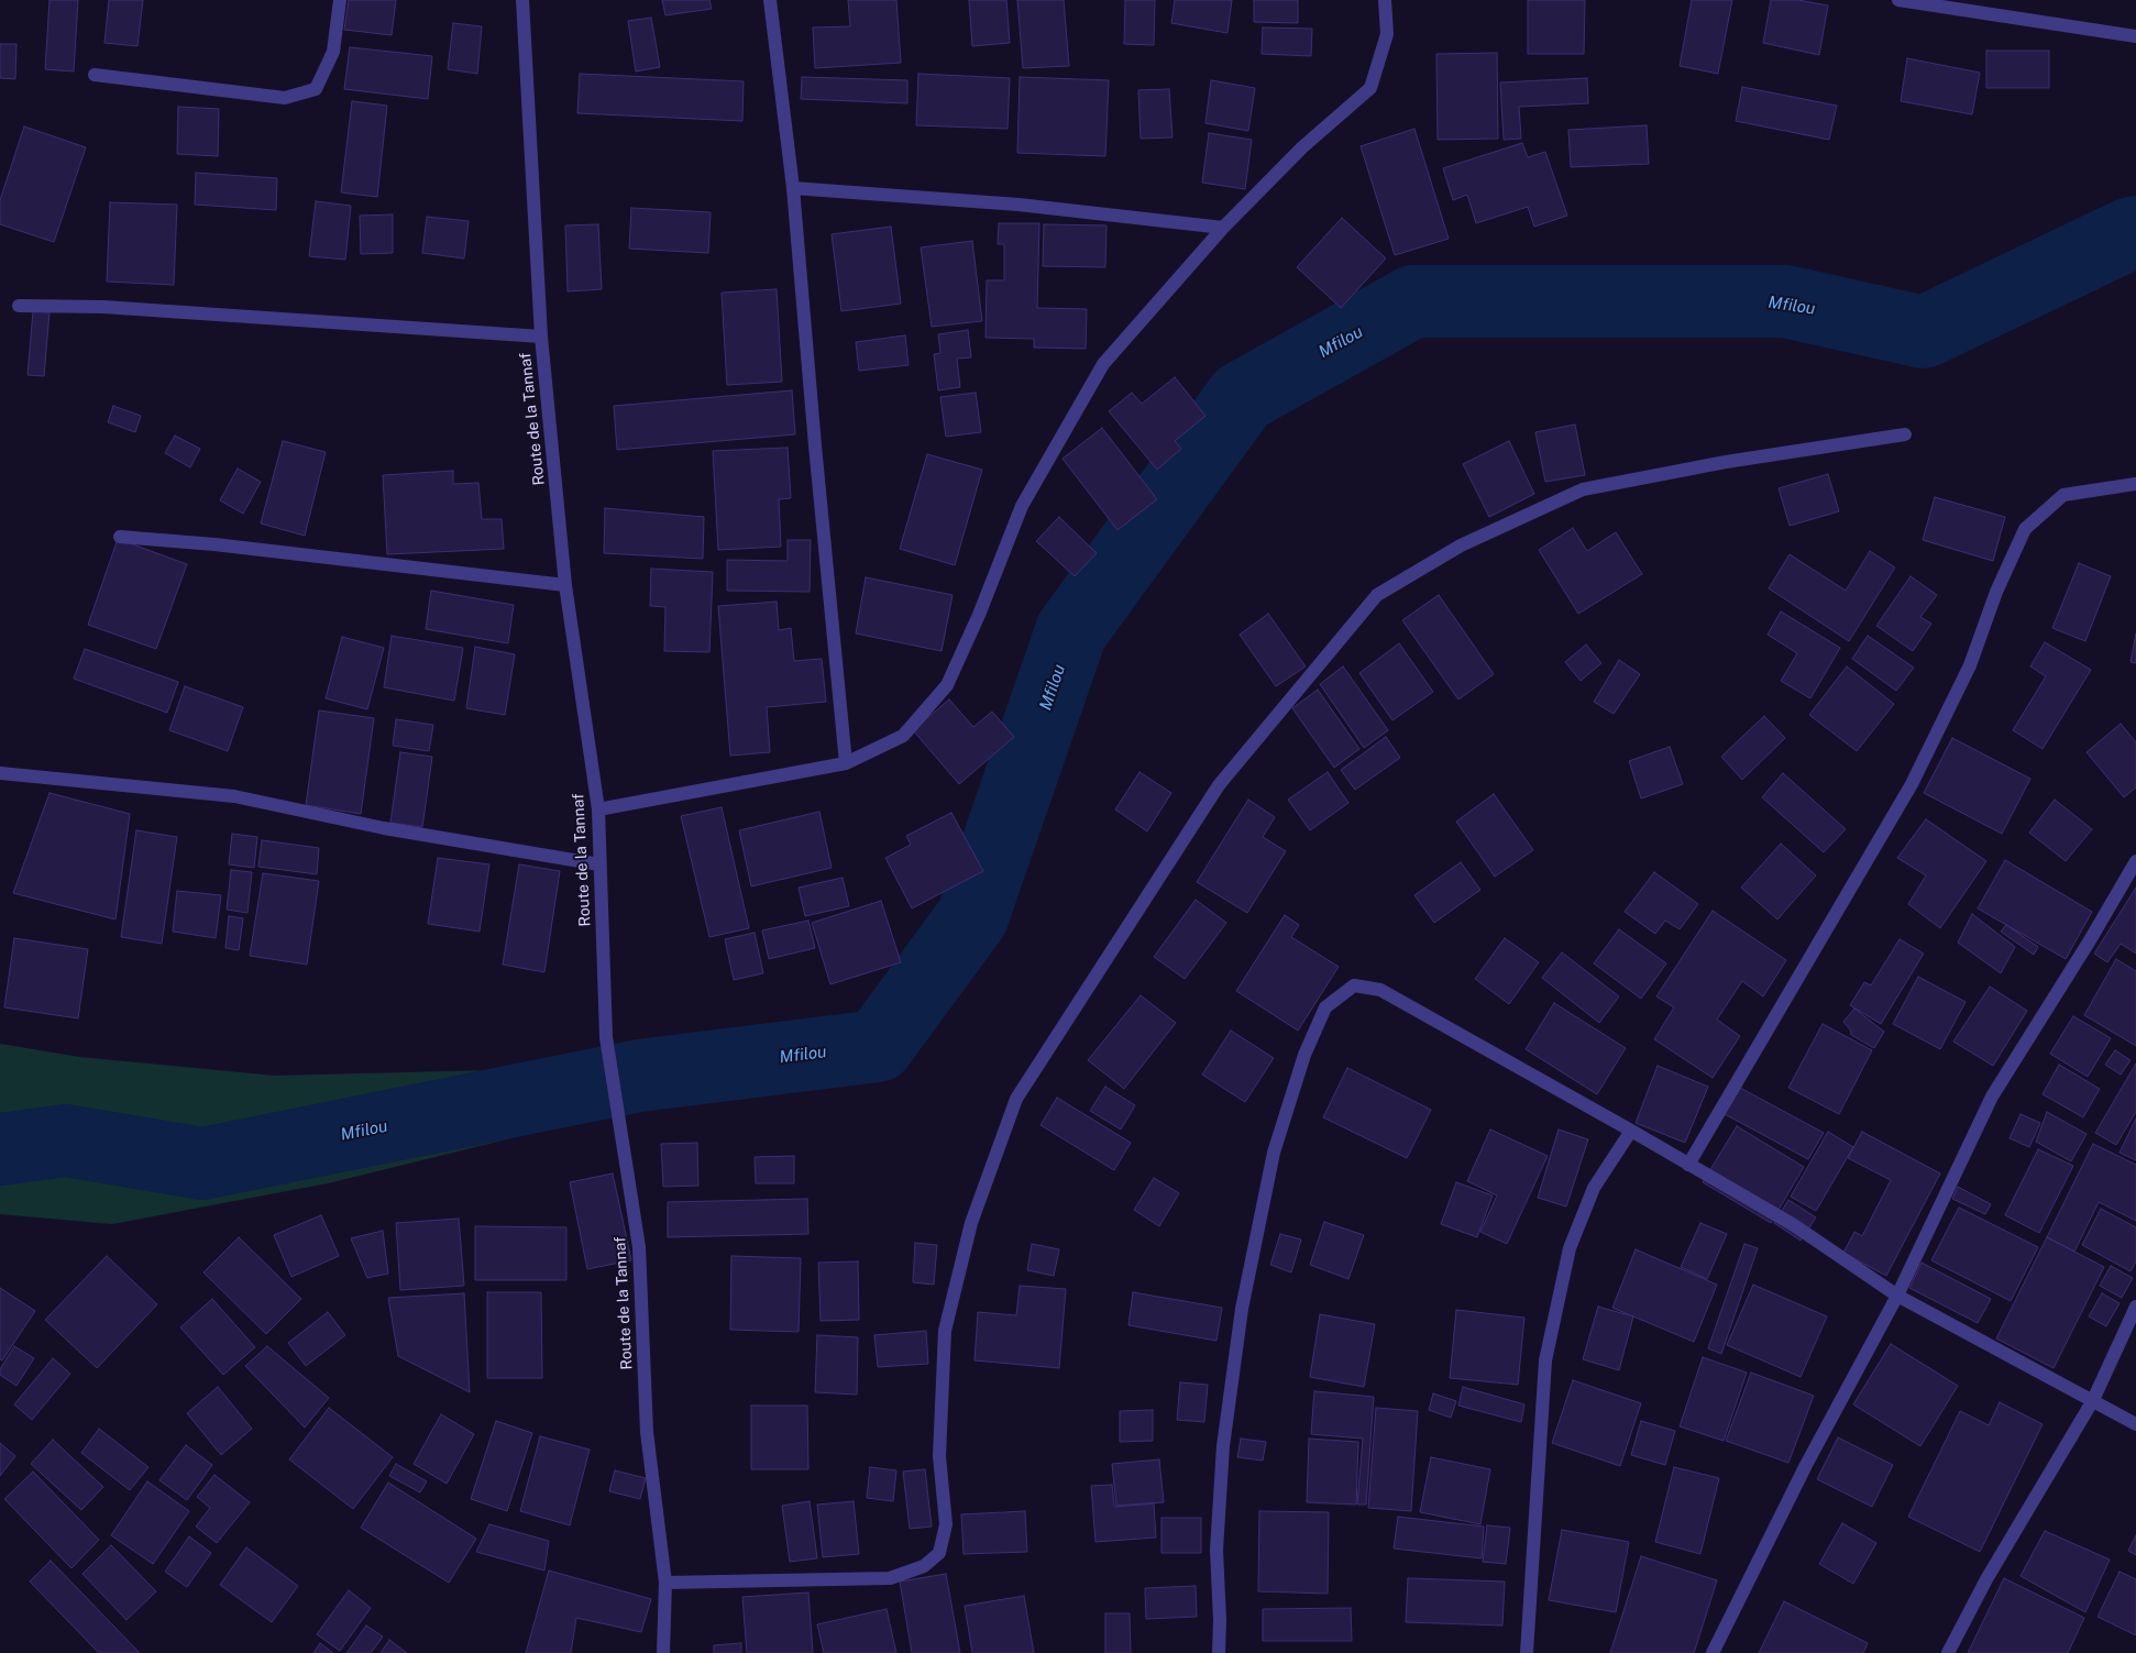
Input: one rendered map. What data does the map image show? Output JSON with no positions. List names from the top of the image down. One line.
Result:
{"streets":{"street":["Route de la Tannaf"]},"water":["Mfilou"]}
